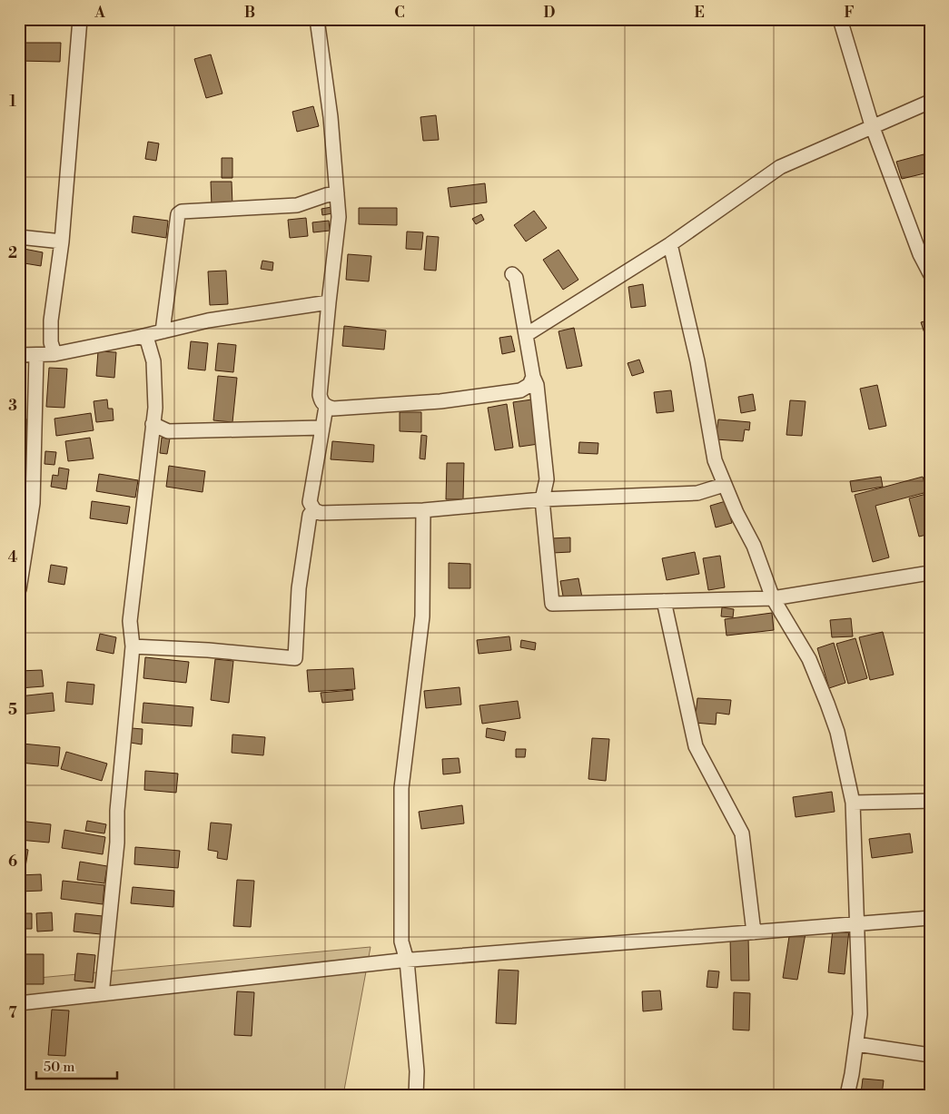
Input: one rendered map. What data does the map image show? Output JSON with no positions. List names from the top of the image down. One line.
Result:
{"scale_bar":"50 m","grid":{"columns":["A","B","C","D","E","F"],"rows":["1","2","3","4","5","6","7"]}}
